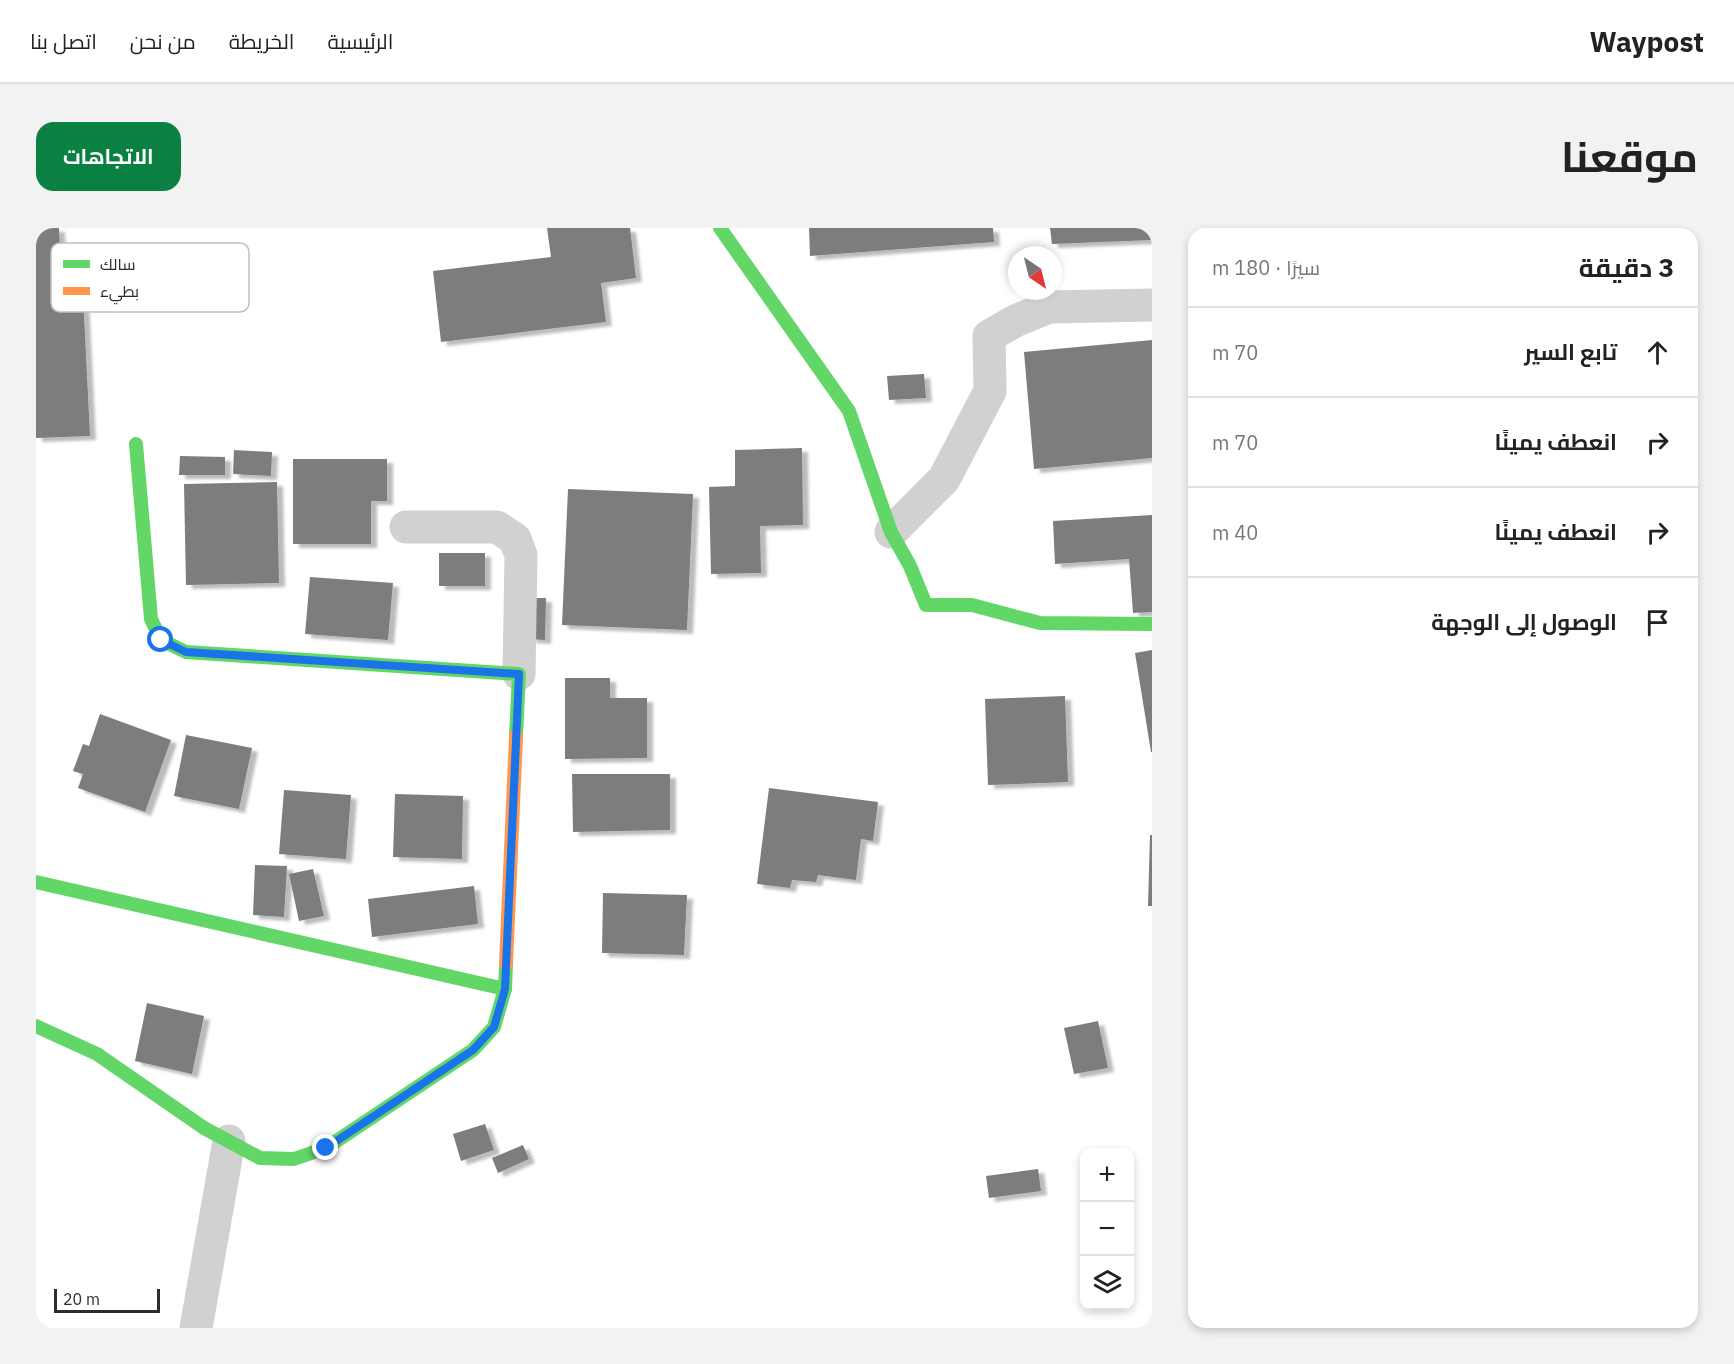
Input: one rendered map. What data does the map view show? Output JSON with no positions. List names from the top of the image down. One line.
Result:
{"legend":["سالك","بطيء"],"scale_bar":"20 m","north":"bottom right","page":{"header":"Waypost","nav":["الرئيسية","الخريطة","من نحن","اتصل بنا"],"title":"موقعنا","buttons":"الاتجاهات","heading":["3 دقيقة","سيرًا · 180 m"],"list":[["تابع السير","70 m"],["انعطف يمينًا","70 m"],["انعطف يمينًا","40 m"],"الوصول إلى الوجهة"],"map_buttons":["+","−"],"scale":"20 m"}}
